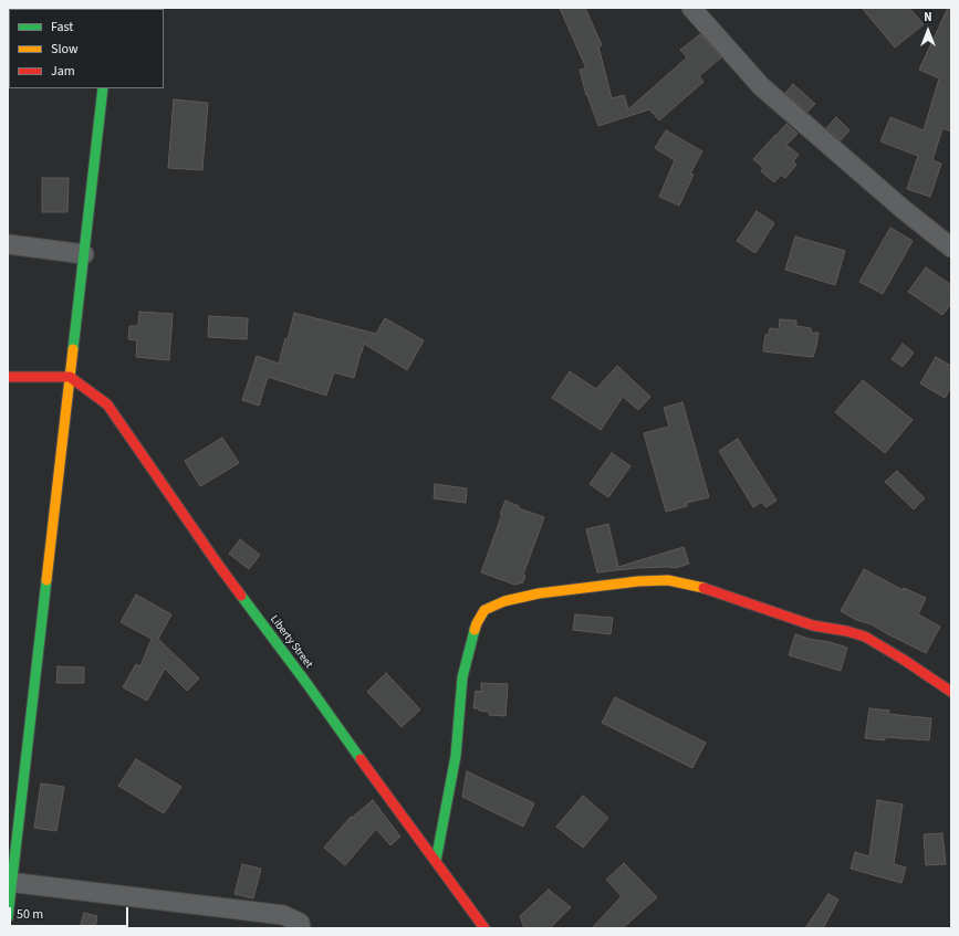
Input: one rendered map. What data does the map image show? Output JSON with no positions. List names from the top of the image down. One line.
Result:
{"streets":{"street":["Liberty Street"]},"legend":["Fast","Slow","Jam"],"scale_bar":"50 m","north":"top"}
